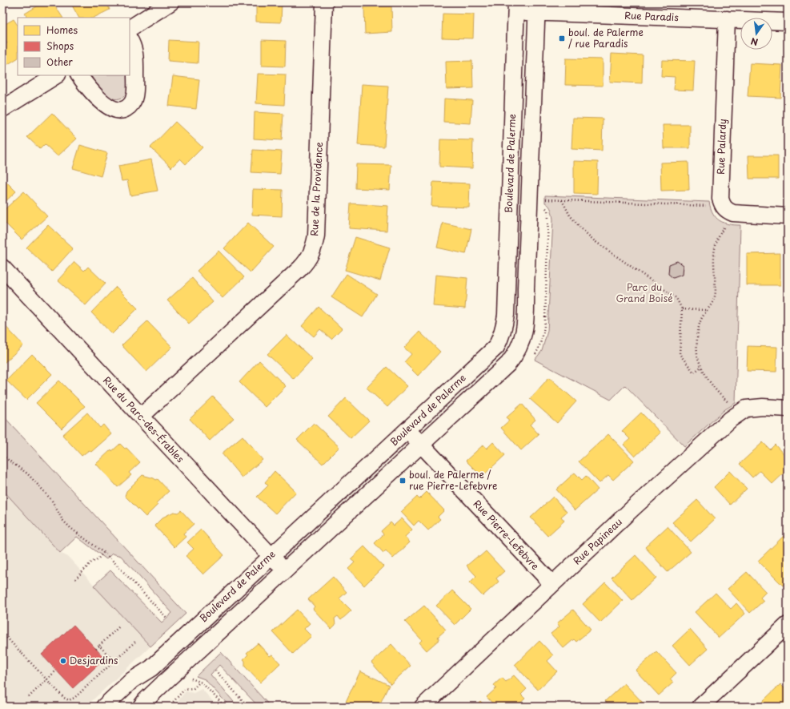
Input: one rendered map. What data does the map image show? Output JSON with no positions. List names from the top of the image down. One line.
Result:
{"streets":{"street":["Rue Paradis","Rue Palardy","Boulevard de Palerme","Rue de la Providence","Rue du Parc-des-Érables","Rue Pierre-Lefebvre","Rue Papineau"]},"crossings":[["Rue Paradis","Rue Palardy"],["Rue Paradis","Boulevard de Palerme"],["Boulevard de Palerme","Rue du Parc-des-Érables"],["Boulevard de Palerme","Rue Pierre-Lefebvre"],["Rue de la Providence","Rue du Parc-des-Érables"],["Rue Pierre-Lefebvre","Rue Papineau"]],"parks":["Parc du Grand Boisé"],"places":{"transit":["boul. de Palerme / rue Paradis","boul. de Palerme / rue Pierre-Lefebvre"],"other":["Desjardins"]},"legend":["Homes","Shops","Other"],"north":"bottom"}
